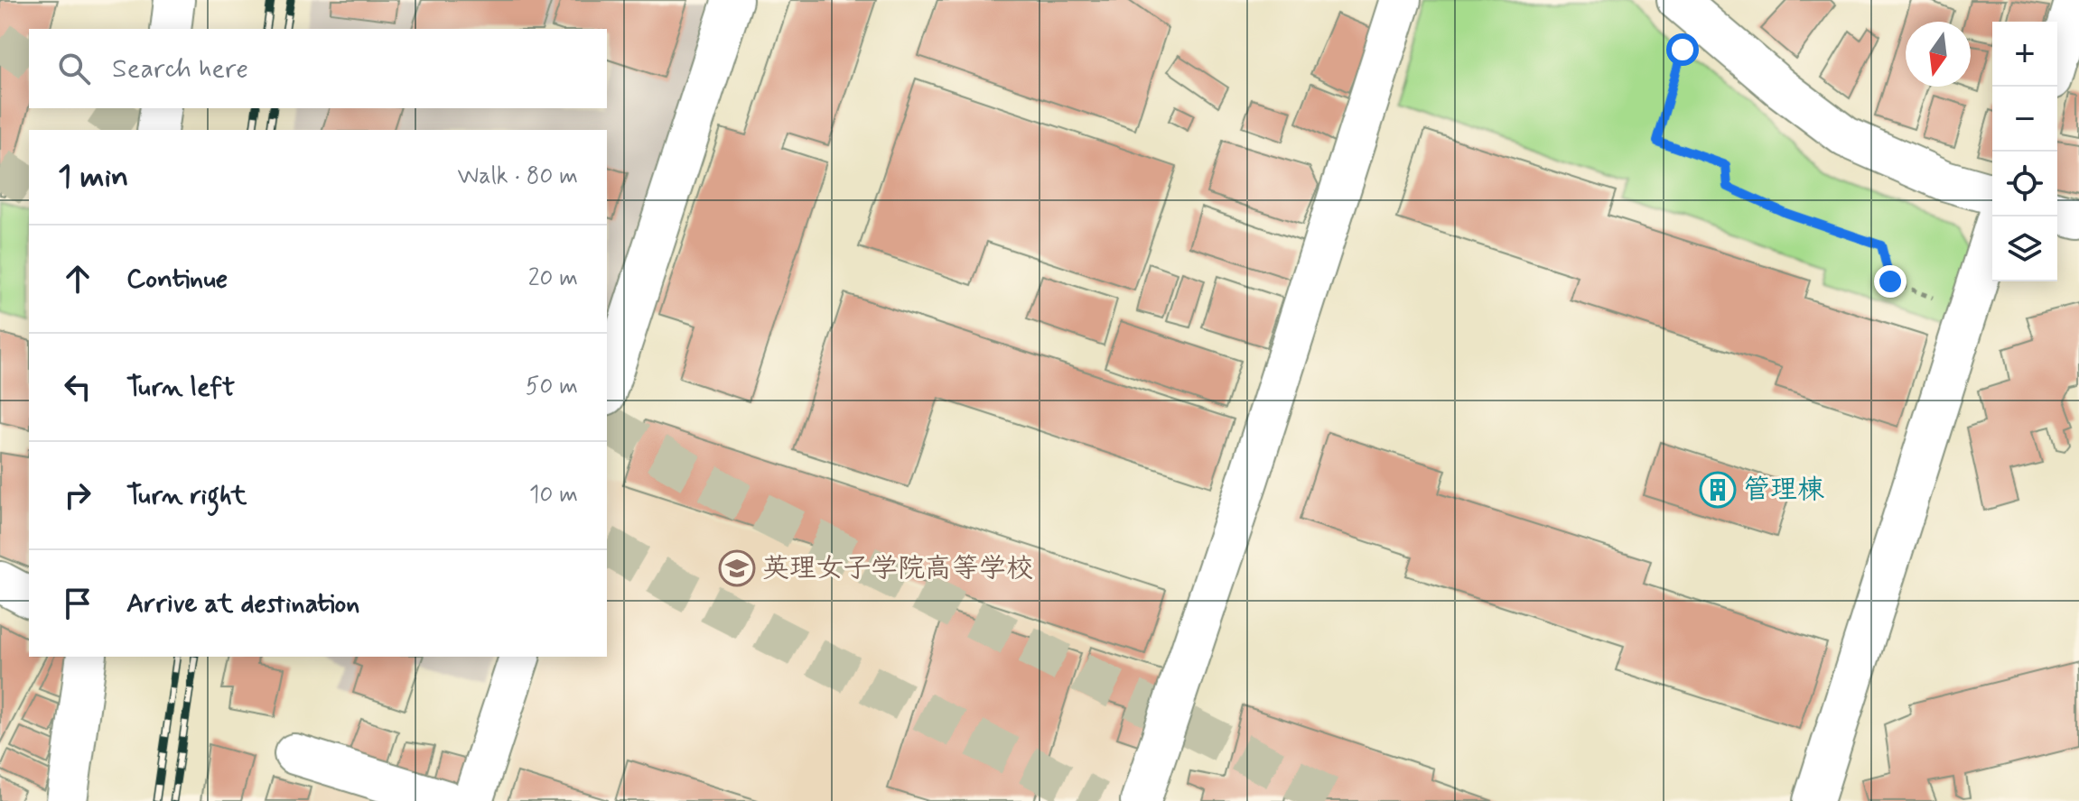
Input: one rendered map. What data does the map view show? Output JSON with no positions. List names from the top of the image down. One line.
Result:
{"places":{"building":["管理棟"],"school or university":["英理女子学院高等学校"]},"north":"bottom","page":{"map_buttons":["+","−"],"search":"Search here","heading":["1 min","Walk · 80 m"],"list":[["Continue","20 m"],["Turn left","50 m"],["Turn right","10 m"],"Arrive at destination"]}}
